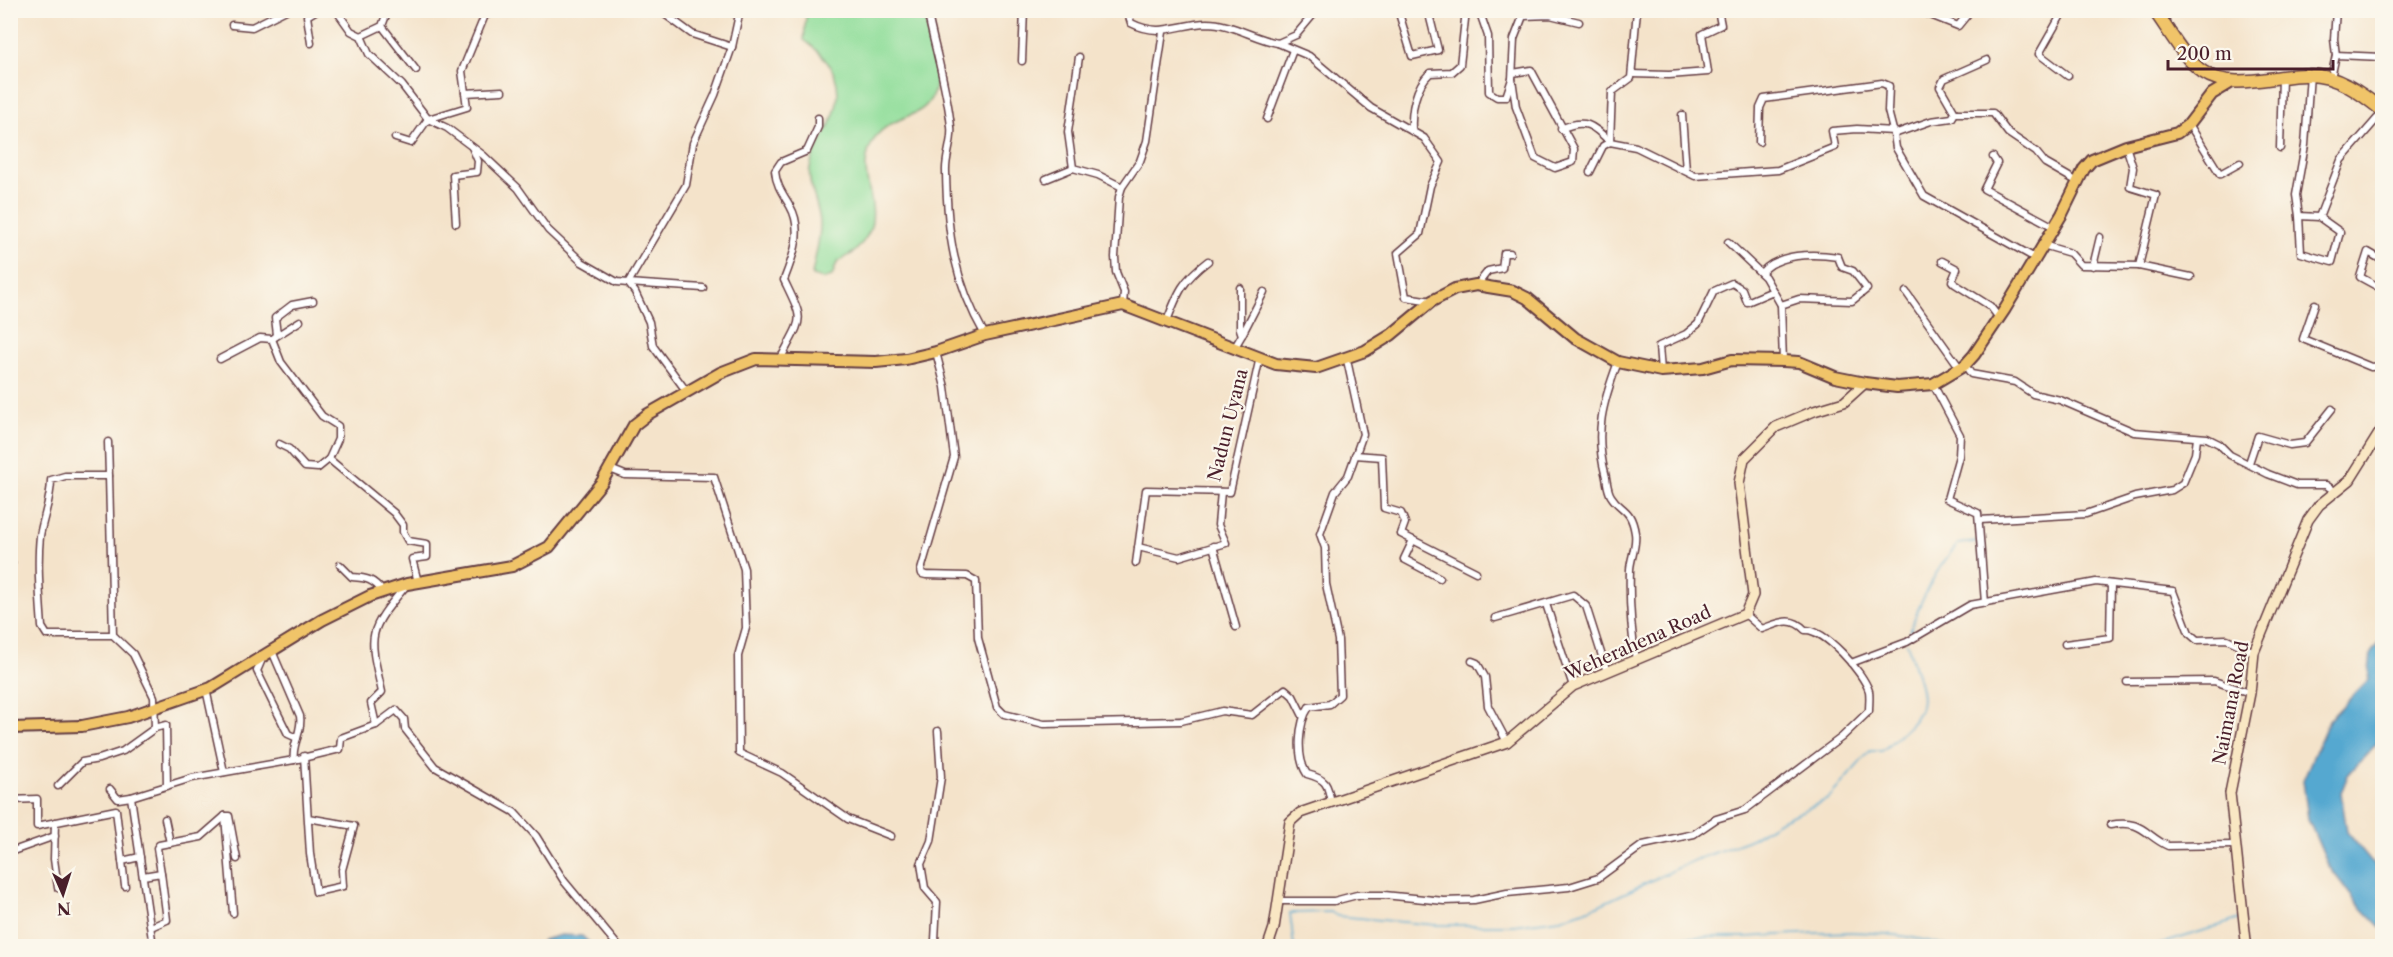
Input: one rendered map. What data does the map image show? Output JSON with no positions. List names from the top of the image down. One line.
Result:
{"streets":{"main road":["Weherahena Road","Naimana Road"],"street":["Nadun Uyana"]},"scale_bar":"200 m","north":"bottom"}
